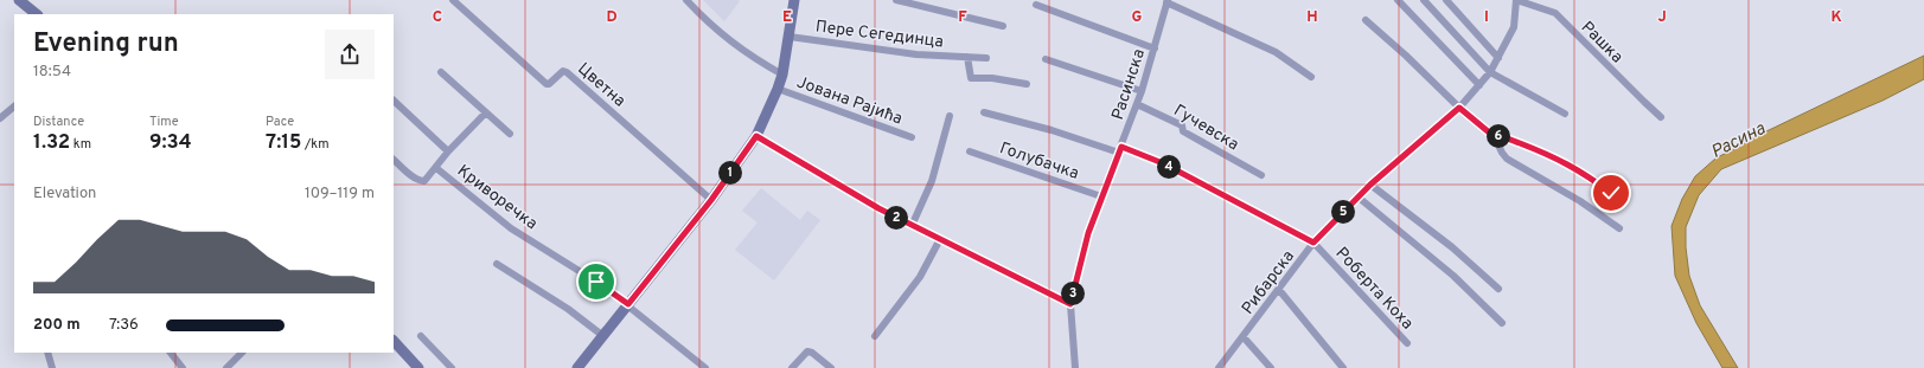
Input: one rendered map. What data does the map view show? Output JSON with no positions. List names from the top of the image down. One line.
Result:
{"streets":{"street":["Пере Сегединца","Рашка","Цветна","Расинска","Јована Рајића","Гучевска","Голубачка","Криворечка","Рибарска","Роберта Коха"]},"crossings":[["Рашка","Рибарска"],["Расинска","Гучевска"],["Расинска","Голубачка"],["Расинска","Роберта Коха"],["Рибарска","Роберта Коха"]],"water":["Расина"],"page":{"heading":["Evening run","18:54"],"stats":[["Distance","1.32 km"],["Time","9:34"],["Pace","7:15 /km"]],"pins":["6","4","1","5","2","3"],"chart":["Elevation","109–119 m"],"list":[{"name":"200 m","note":"7:36"}]},"grid":{"columns":["C","D","E","F","G","H","I","J","K"]}}
